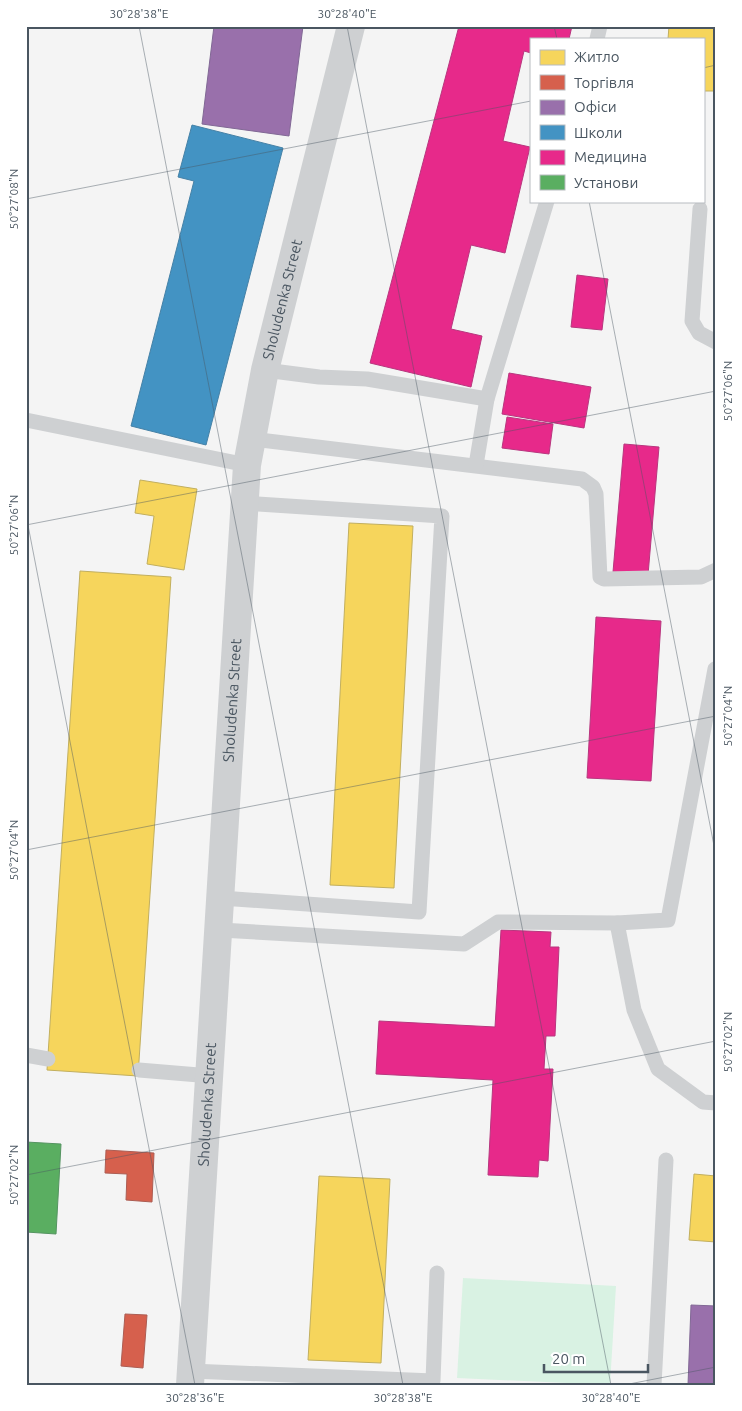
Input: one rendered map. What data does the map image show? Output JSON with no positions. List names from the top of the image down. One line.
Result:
{"streets":{"street":["Sholudenka Street"]},"legend":["Житло","Торгівля","Офіси","Школи","Медицина","Установи"],"scale_bar":"20 m","coordinates":["30°28'38\"E","30°28'40\"E","50°27'08\"N","50°27'06\"N","50°27'04\"N","50°27'02\"N","30°28'36\"E"]}
